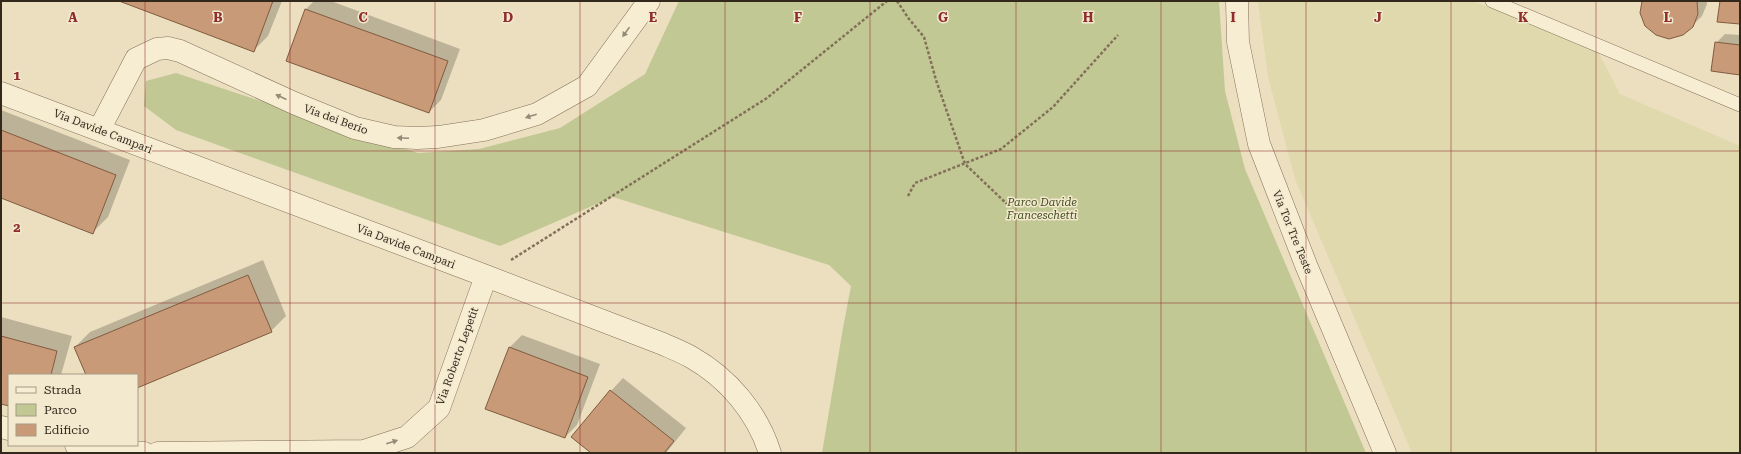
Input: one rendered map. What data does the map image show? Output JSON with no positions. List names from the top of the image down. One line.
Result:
{"streets":{"street":["Via dei Berio","Via Davide Campari","Via Tor Tre Teste","Via Roberto Lepetit"]},"crossings":[["Via dei Berio","Via Davide Campari"],["Via Davide Campari","Via Roberto Lepetit"]],"one_way":["Via dei Berio","Via Roberto Lepetit"],"parks":["Parco Davide Franceschetti"],"legend":["Strada","Parco","Edificio"],"grid":{"columns":["A","B","C","D","E","F","G","H","I","J","K","L"],"rows":["1","2"]}}
